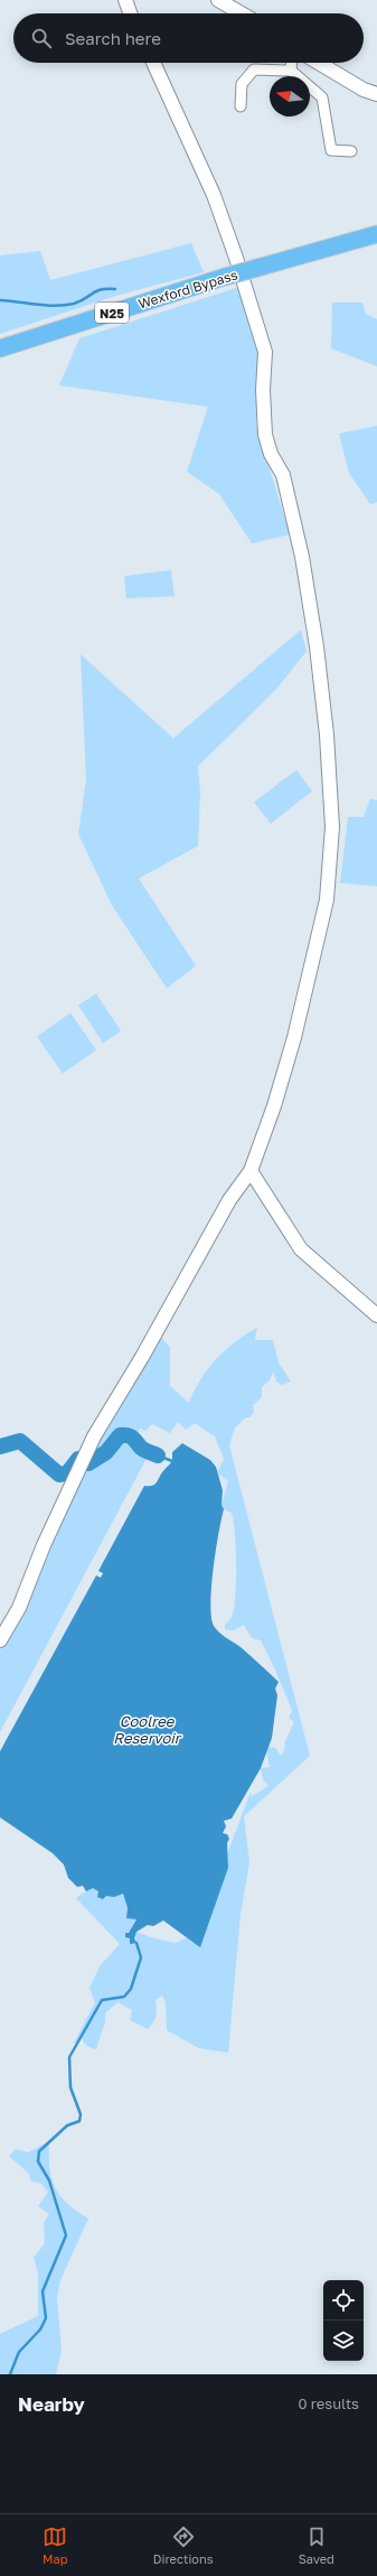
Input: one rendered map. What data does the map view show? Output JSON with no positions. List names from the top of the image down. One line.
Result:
{"streets":{"highway":["Wexford Bypass","N25"]},"water":["Coolree Reservoir"],"north":"left","page":{"search":"Search here","heading":["Nearby","0 results"],"nav":["Map","Directions","Saved"]}}
